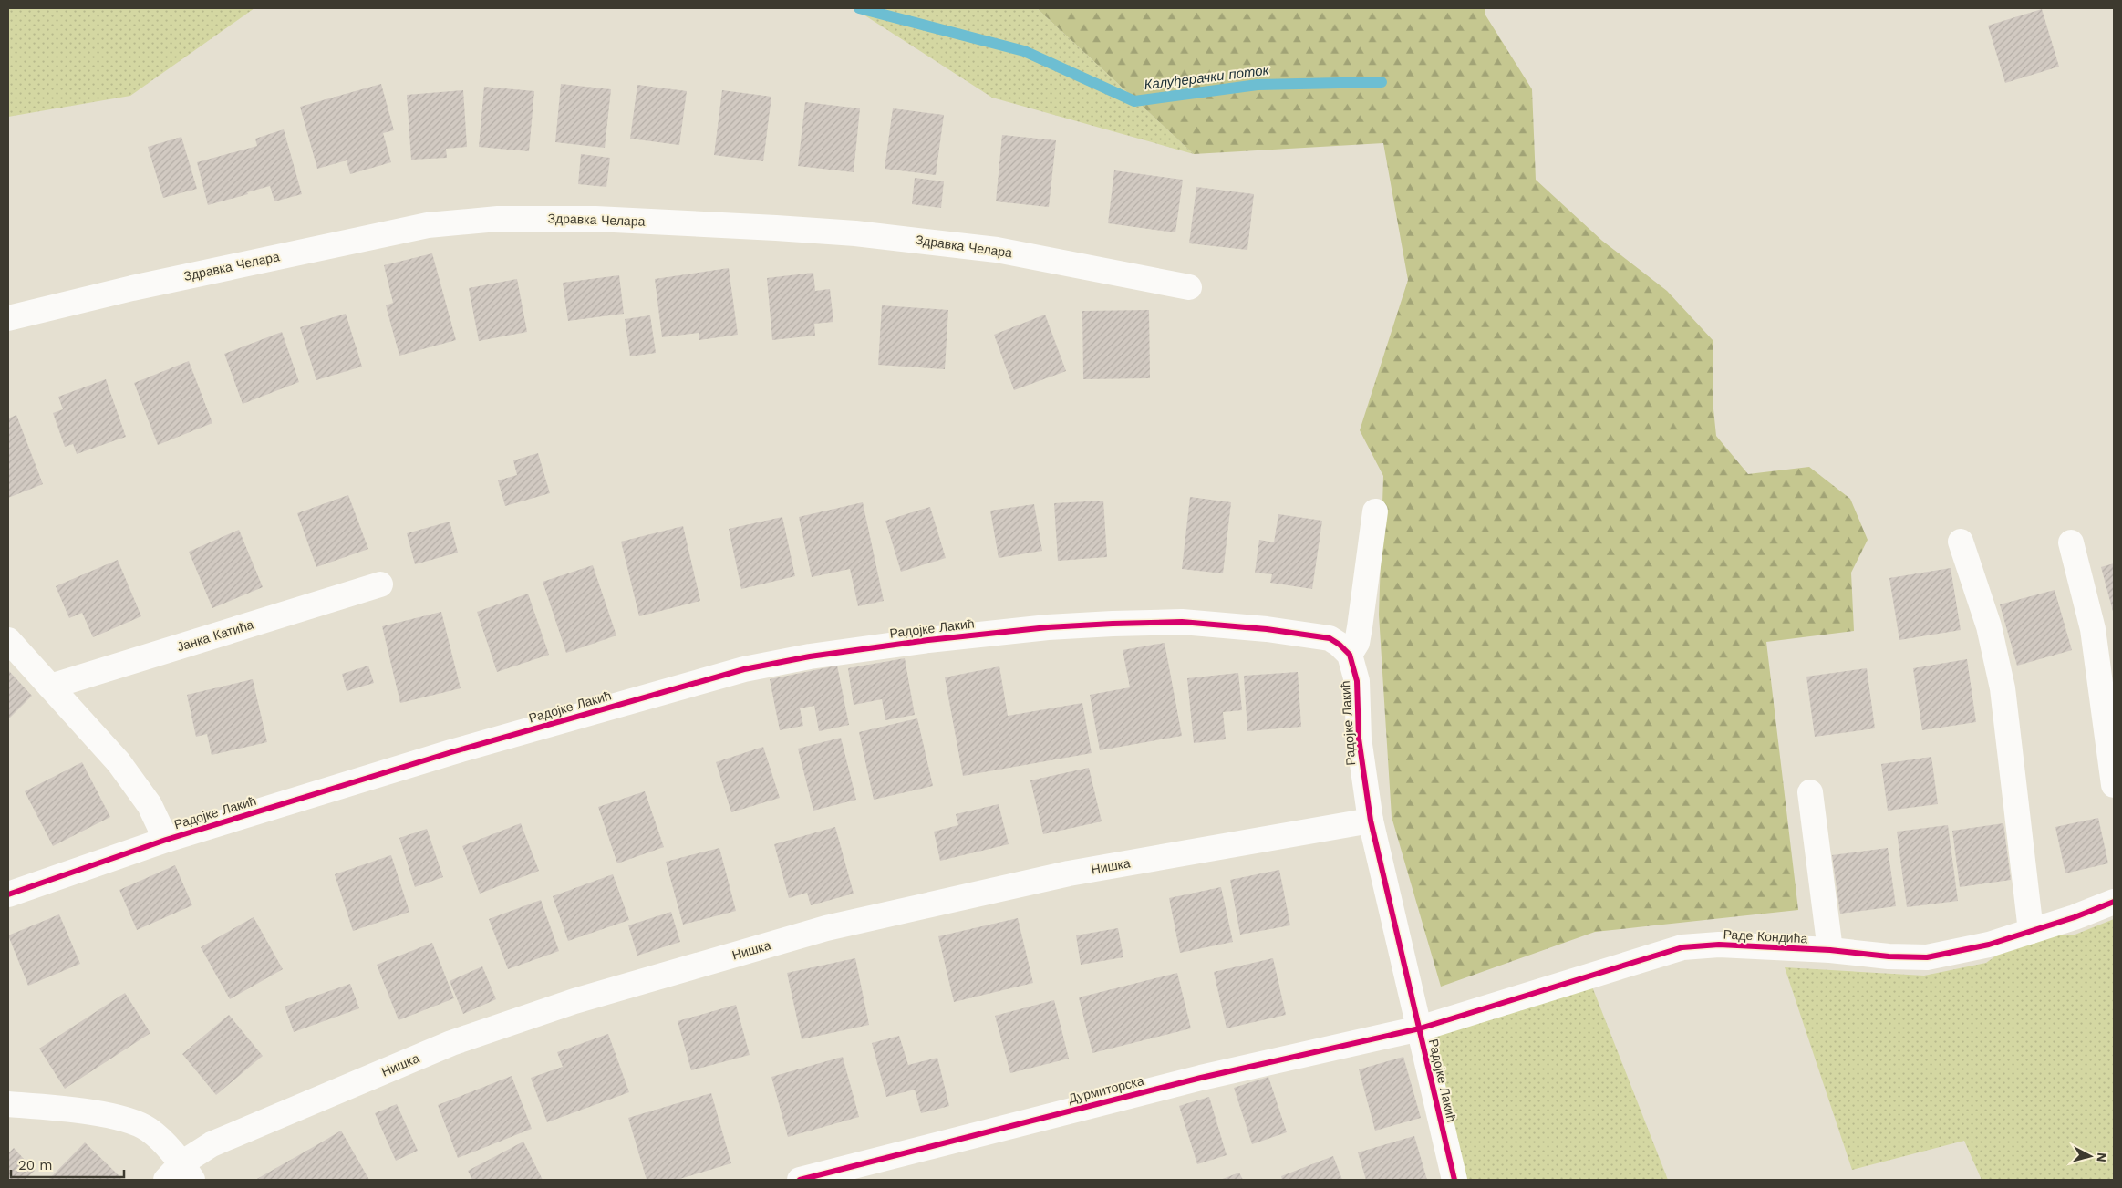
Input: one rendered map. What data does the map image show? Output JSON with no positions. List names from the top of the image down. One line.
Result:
{"streets":{"street":["Здравка Челара","Радојке Лакић","Јанка Катића","Нишка","Раде Кондића","Дурмиторска"]},"crossings":[["Радојке Лакић","Нишка"],["Радојке Лакић","Раде Кондића"],["Радојке Лакић","Дурмиторска"],["Раде Кондића","Дурмиторска"]],"water":["Калуђерачки поток"],"scale_bar":"20 m","north":"right"}
